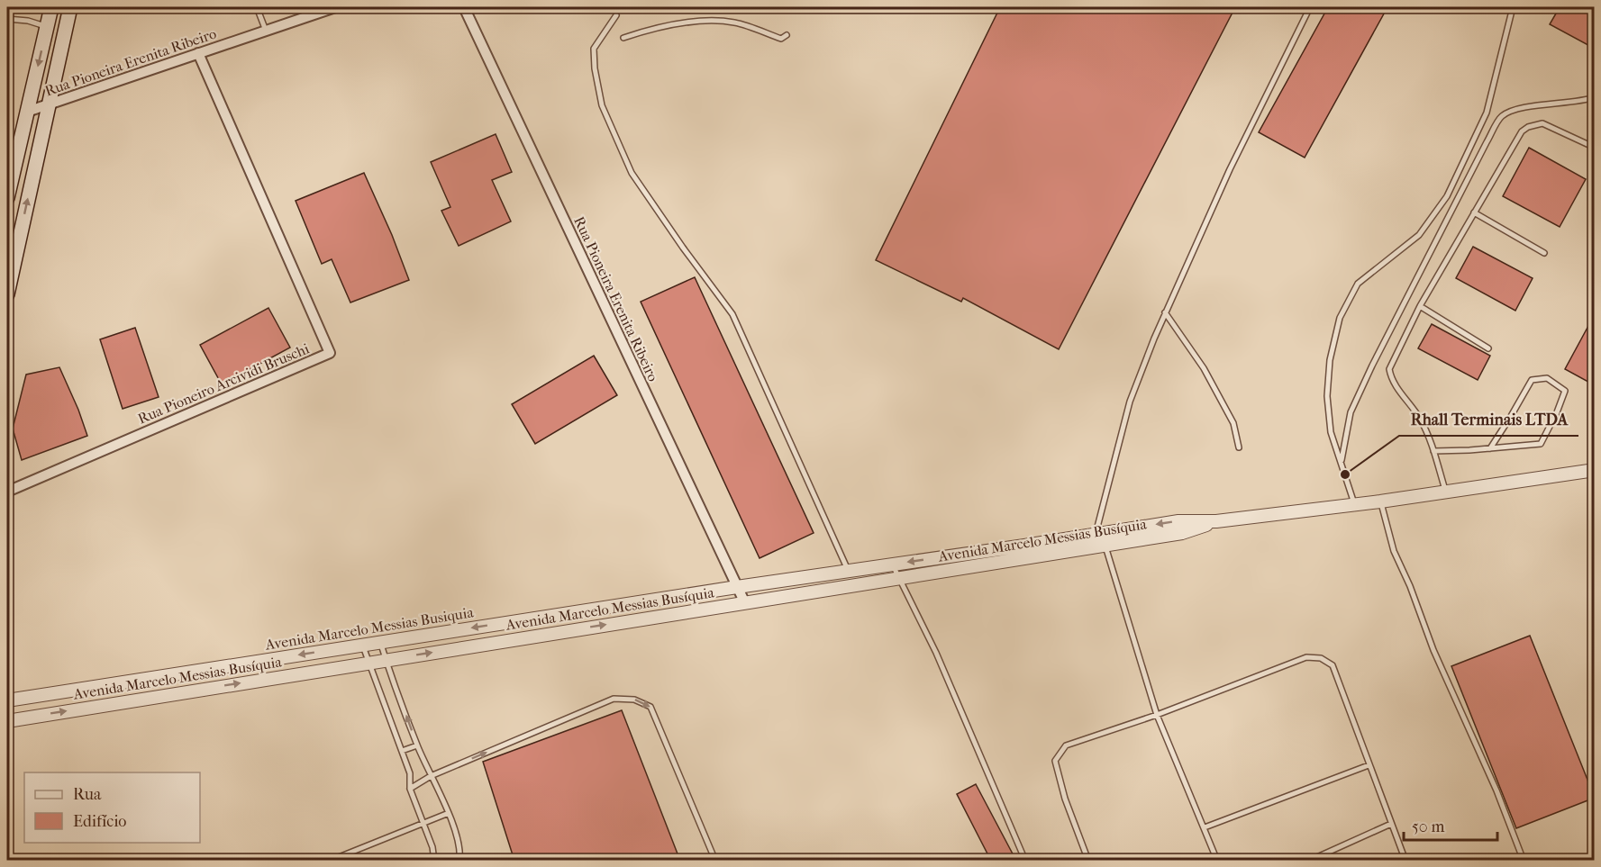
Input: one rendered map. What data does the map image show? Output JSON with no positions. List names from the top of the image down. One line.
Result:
{"streets":{"street":["Rua Pioneira Erenita Ribeiro","Rua Pioneiro Arcividi Bruschi","Avenida Marcelo Messias Busíquia","Avenida Marcelo Messias Busiquia"]},"crossings":[["Rua Pioneira Erenita Ribeiro","Rua Pioneiro Arcividi Bruschi"],["Rua Pioneira Erenita Ribeiro","Avenida Marcelo Messias Busíquia"],["Rua Pioneira Erenita Ribeiro","Avenida Marcelo Messias Busiquia"],["Avenida Marcelo Messias Busíquia","Avenida Marcelo Messias Busiquia"]],"one_way":["Avenida Marcelo Messias Busiquia"],"places":["Rhall Terminais LTDA"],"legend":["Rua","Edifício"],"scale_bar":"50 m"}
